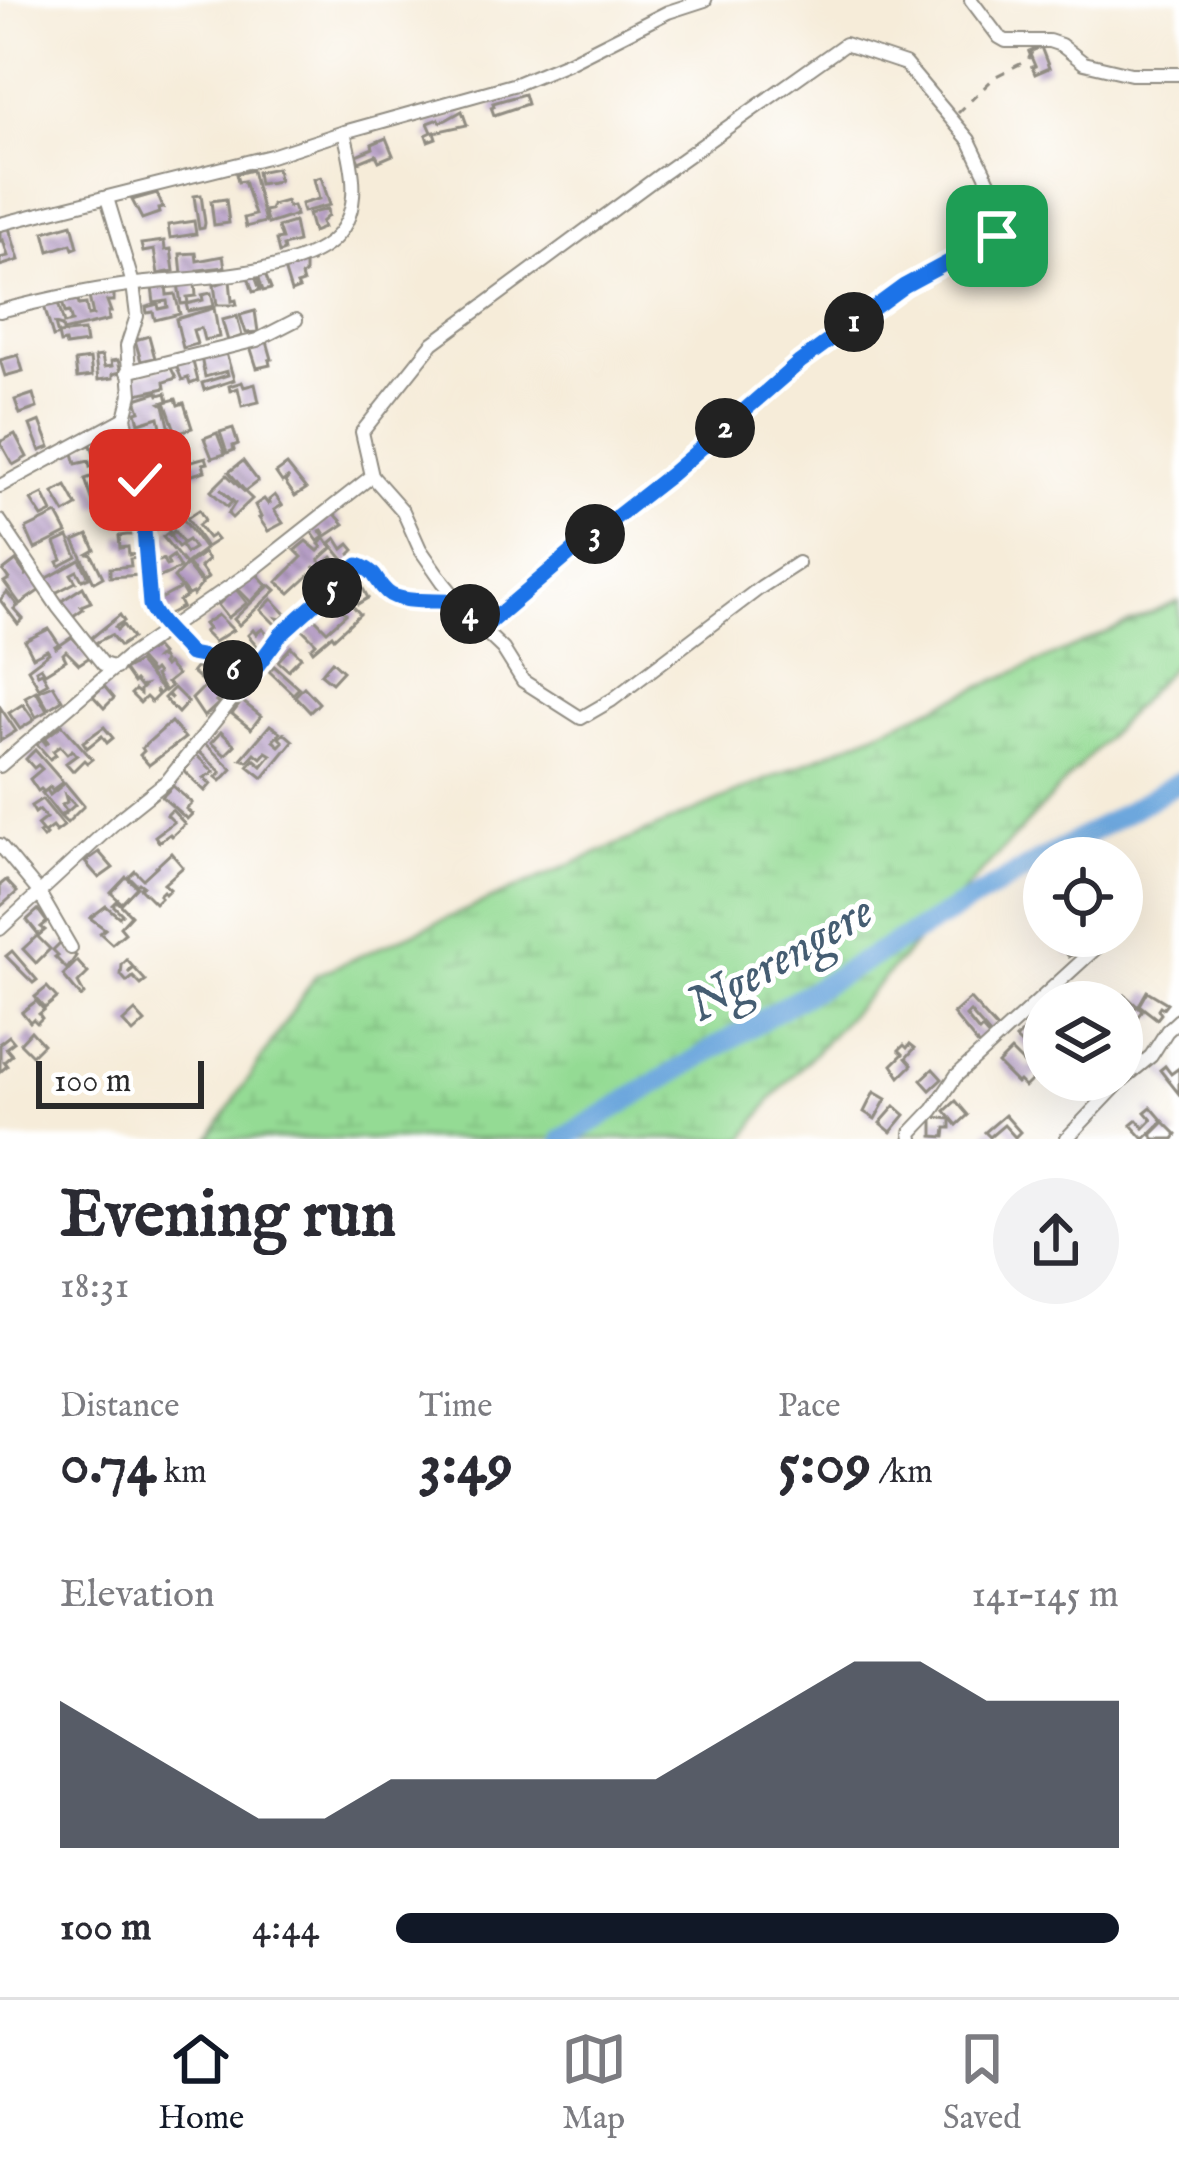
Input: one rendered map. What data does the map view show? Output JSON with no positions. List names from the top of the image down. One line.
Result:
{"water":["Ngerengere"],"scale_bar":"100 m","page":{"pins":["1","2","3","5","4","6"],"scale":"100 m","heading":["Evening run","18:31"],"stats":[["Distance","0.74 km"],["Time","3:49"],["Pace","5:09 /km"]],"chart":["Elevation","141–145 m"],"list":[{"name":"100 m","note":"4:44"}],"tabs":["Home","Map","Saved"]}}
